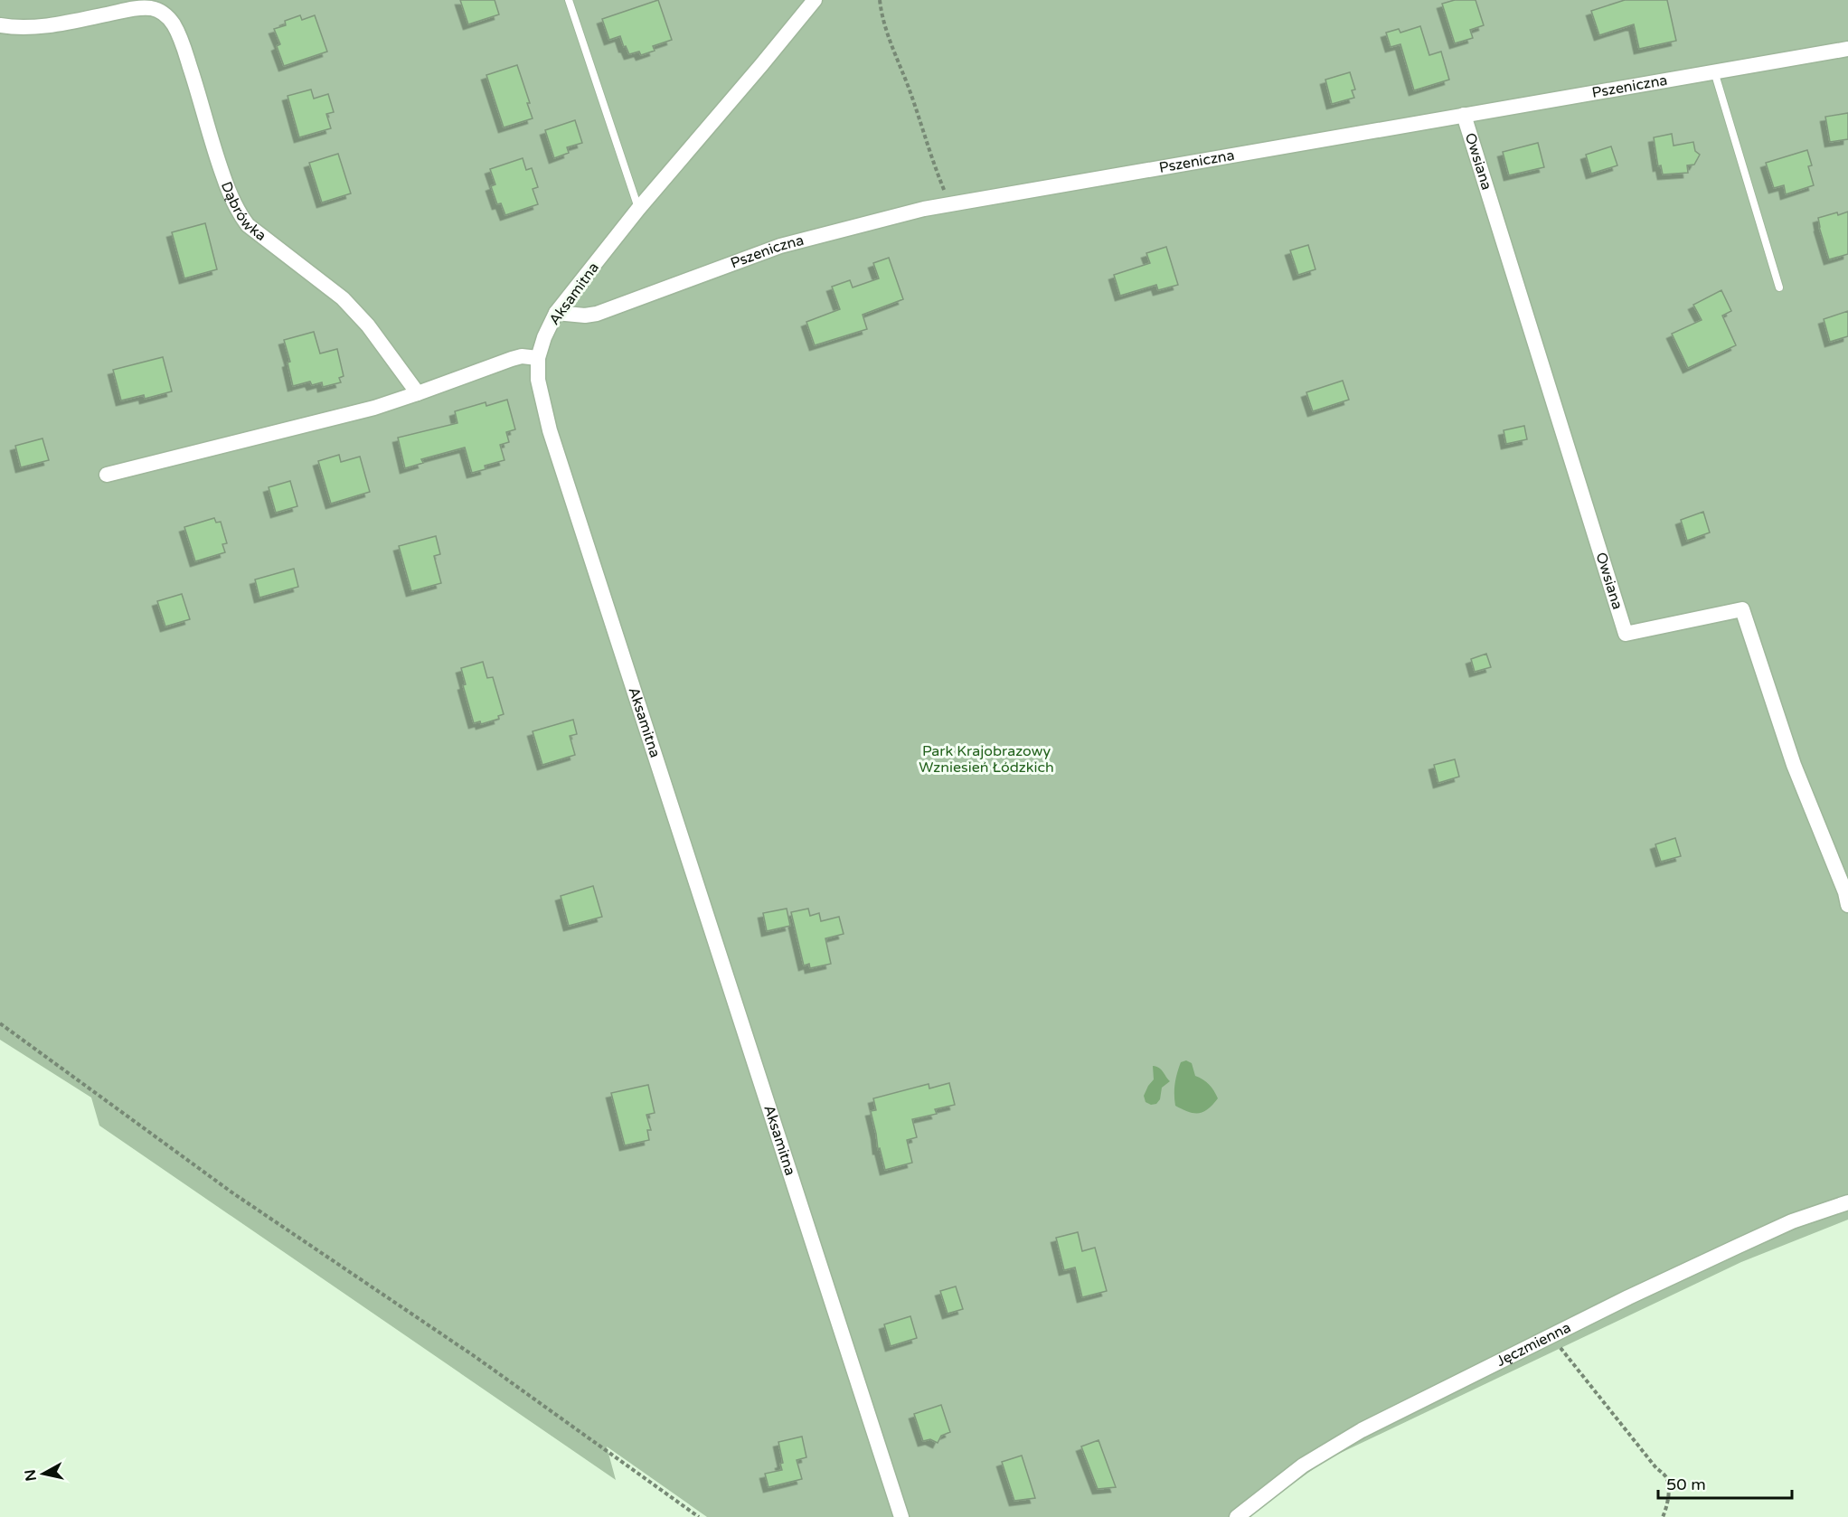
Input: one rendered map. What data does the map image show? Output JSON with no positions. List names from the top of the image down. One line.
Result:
{"streets":{"street":["Pszeniczna","Owsiana","Dąbrówka","Aksamitna","Jęczmienna"]},"crossings":[["Pszeniczna","Owsiana"],["Pszeniczna","Aksamitna"]],"parks":["Park Krajobrazowy Wzniesień Łódzkich"],"scale_bar":"50 m","north":"left"}
